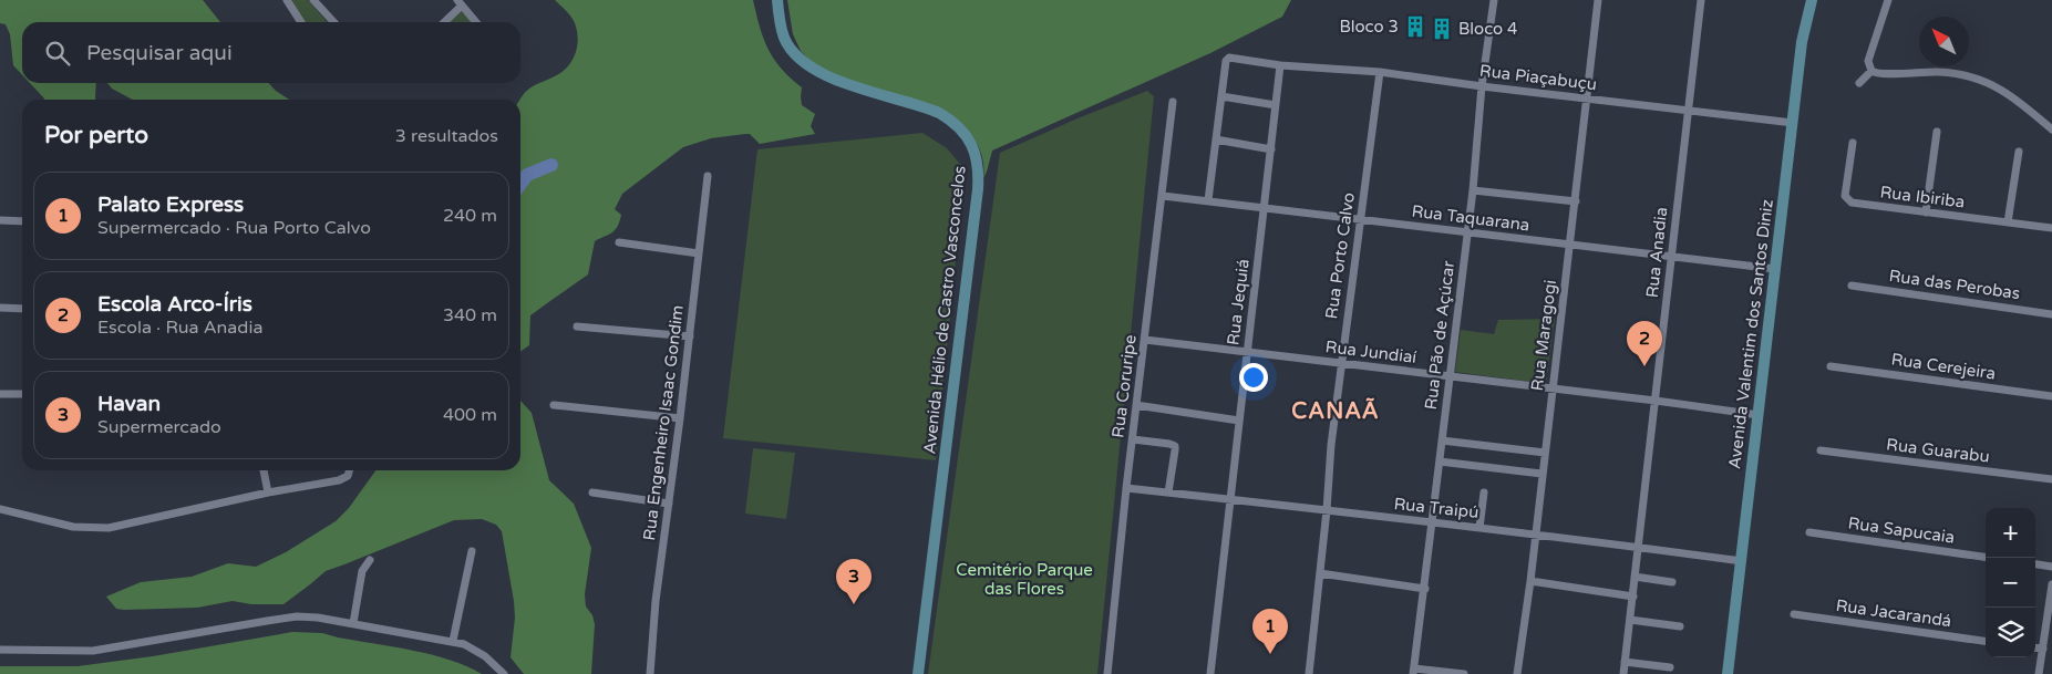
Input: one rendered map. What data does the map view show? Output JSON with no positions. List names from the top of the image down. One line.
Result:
{"streets":{"street":["Rua Piaçabuçu","Rua Ibiriba","Rua Taquarana","Rua Anadia","Rua Porto Calvo","Rua das Perobas","Rua Jequiá","Avenida Hélio de Castro Vasconcelos","Avenida Valentim dos Santos Diniz","Rua Pão de Açúcar","Rua Maragogi","Rua Jundiaí","Rua Cerejeira","Rua Coruripe","Rua Engenheiro Isaac Gondim","Rua Guarabu","Rua Traipú","Rua Sapucaia","Rua Jacarandá"]},"crossings":[["Rua Piaçabuçu","Rua Anadia"],["Rua Piaçabuçu","Rua Porto Calvo"],["Rua Piaçabuçu","Rua Jequiá"],["Rua Piaçabuçu","Avenida Valentim dos Santos Diniz"],["Rua Piaçabuçu","Rua Pão de Açúcar"],["Rua Piaçabuçu","Rua Maragogi"],["Rua Taquarana","Rua Anadia"],["Rua Taquarana","Rua Porto Calvo"],["Rua Taquarana","Rua Jequiá"],["Rua Taquarana","Avenida Valentim dos Santos Diniz"],["Rua Taquarana","Rua Pão de Açúcar"],["Rua Taquarana","Rua Maragogi"],["Rua Taquarana","Rua Coruripe"],["Rua Anadia","Rua Jundiaí"],["Rua Anadia","Rua Traipú"],["Rua Porto Calvo","Rua Jundiaí"],["Rua Porto Calvo","Rua Traipú"],["Rua Jequiá","Rua Jundiaí"],["Rua Jequiá","Rua Traipú"],["Avenida Valentim dos Santos Diniz","Rua Jundiaí"],["Avenida Valentim dos Santos Diniz","Rua Traipú"],["Rua Pão de Açúcar","Rua Jundiaí"],["Rua Pão de Açúcar","Rua Traipú"],["Rua Maragogi","Rua Jundiaí"],["Rua Maragogi","Rua Traipú"],["Rua Jundiaí","Rua Coruripe"],["Rua Coruripe","Rua Traipú"]],"districts":["CANAÃ"],"parks":["Cemitério Parque das Flores"],"places":{"building":["Bloco 3","Bloco 4"]},"north":"top left","page":{"search":"Pesquisar aqui","heading":["Por perto","3 resultados"],"list":[{"mark":"1","name":"Palato Express","note":"Supermercado · Rua Porto Calvo","value":"240 m"},{"mark":"2","name":"Escola Arco-Íris","note":"Escola · Rua Anadia","value":"340 m"},{"mark":"3","name":"Havan","note":"Supermercado","value":"400 m"}],"pins":["2","3","1"],"map_buttons":["+","−"]}}
